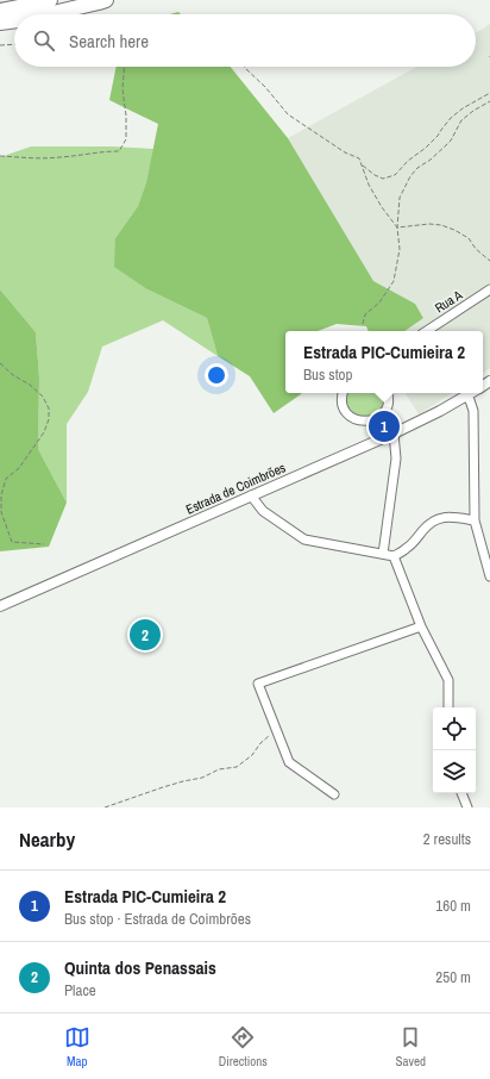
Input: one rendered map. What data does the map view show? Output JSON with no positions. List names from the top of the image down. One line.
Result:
{"streets":{"street":["Rua A","Estrada de Coimbrões"]},"page":{"search":"Search here","popup":["Estrada PIC-Cumieira 2","Bus stop"],"pins":["1","2"],"heading":["Nearby","2 results"],"list":[{"mark":"1","name":"Estrada PIC-Cumieira 2","note":"Bus stop · Estrada de Coimbrões","value":"160 m"},{"mark":"2","name":"Quinta dos Penassais","note":"Place","value":"250 m"}],"nav":["Map","Directions","Saved"]}}
